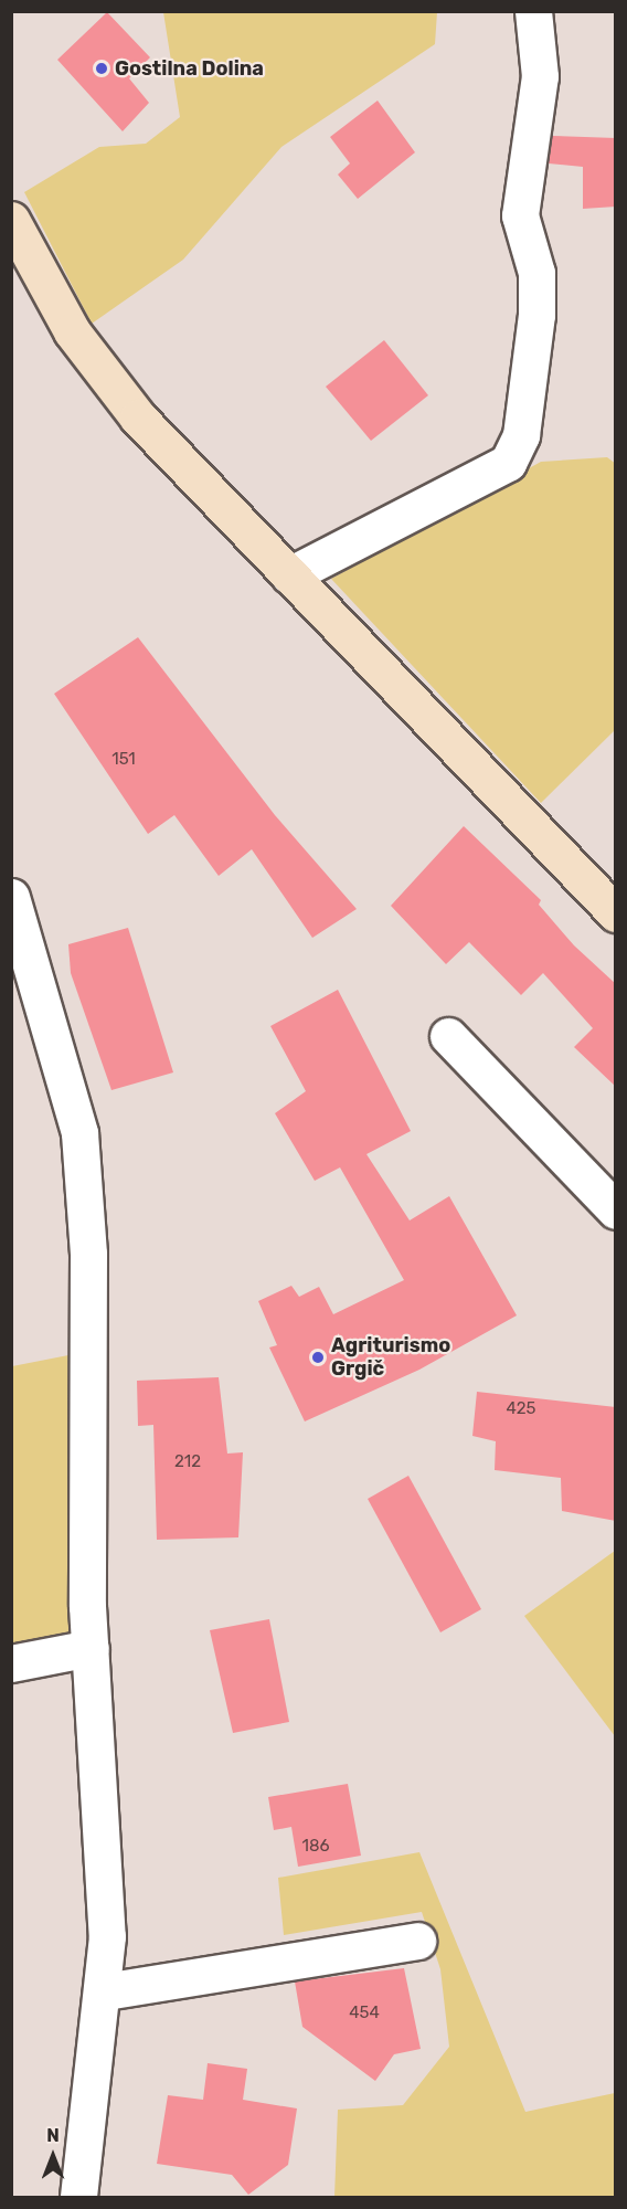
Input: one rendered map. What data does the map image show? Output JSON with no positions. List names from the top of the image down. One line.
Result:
{"places":["Gostilna Dolina","Agriturismo Grgič"],"house_numbers":["151","425","212","186","454"],"north":"top"}
